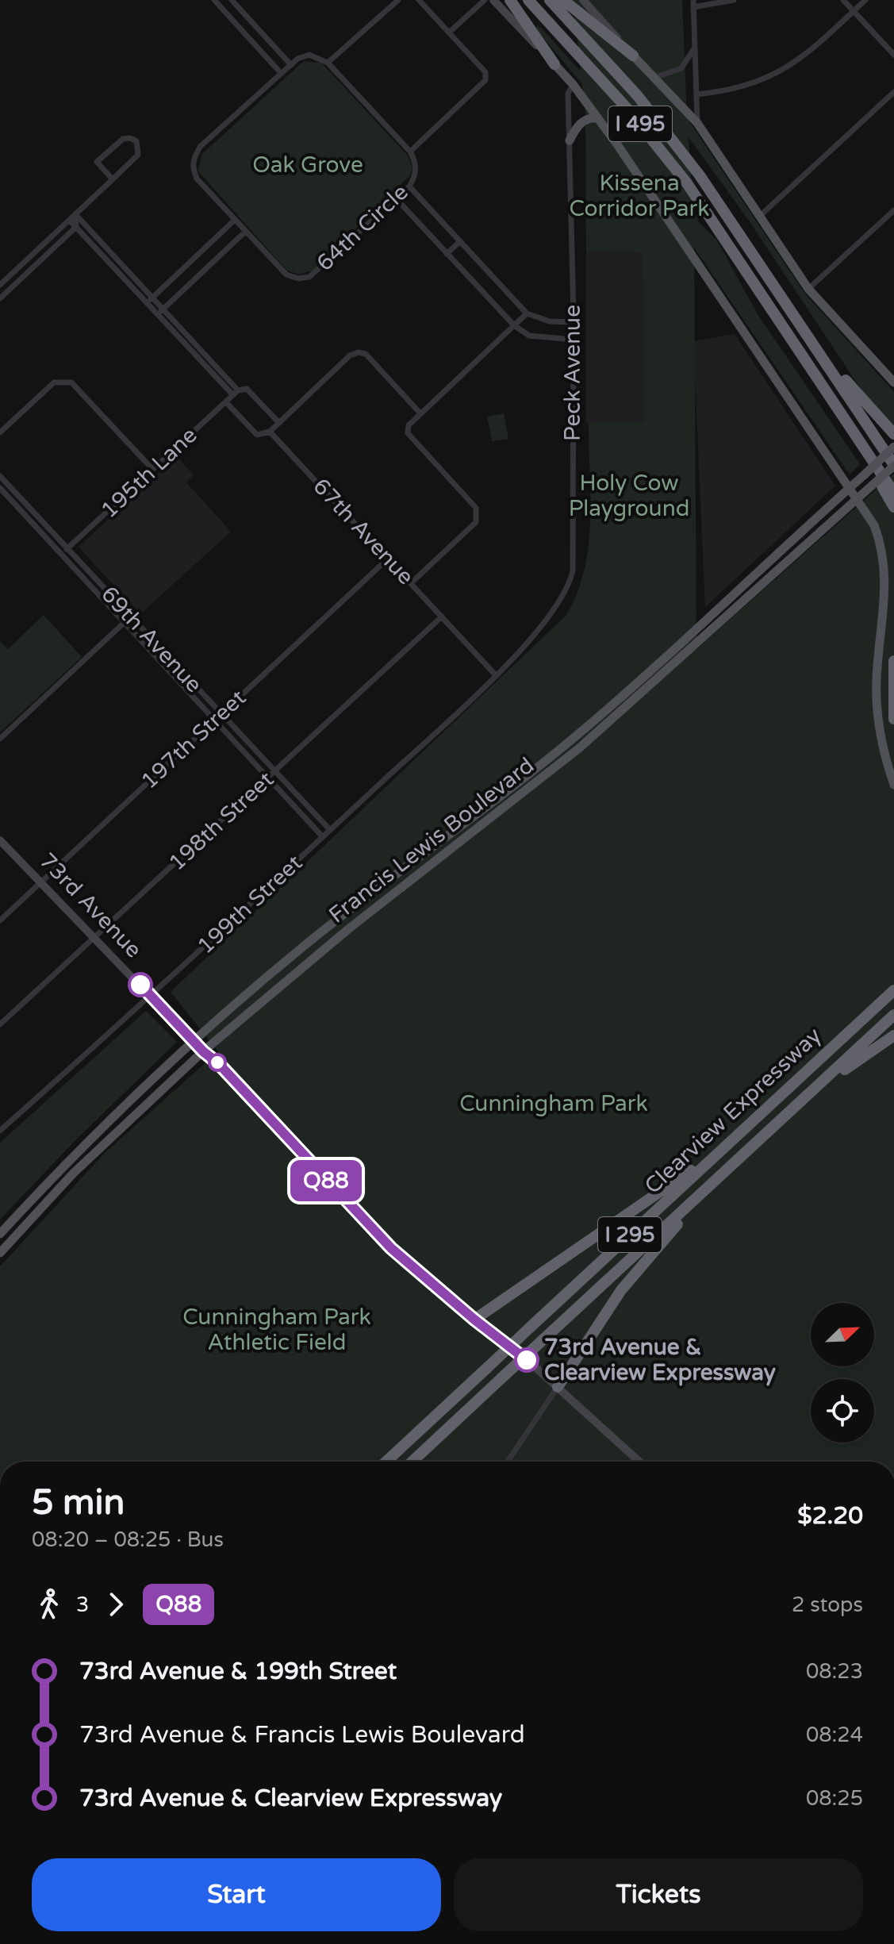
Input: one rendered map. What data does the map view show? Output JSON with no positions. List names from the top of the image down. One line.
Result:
{"streets":{"highway":["I 495","Clearview Expressway","I 295"],"main road":["Francis Lewis Boulevard"],"street":["64th Circle","Peck Avenue","195th Lane","67th Avenue","69th Avenue","197th Street","198th Street","199th Street","73rd Avenue"]},"crossings":[["I 495","Francis Lewis Boulevard"],["Peck Avenue","67th Avenue"],["Peck Avenue","199th Street"],["195th Lane","67th Avenue"],["195th Lane","69th Avenue"],["67th Avenue","197th Street"],["67th Avenue","198th Street"],["67th Avenue","199th Street"],["69th Avenue","197th Street"],["69th Avenue","198th Street"],["69th Avenue","199th Street"],["197th Street","73rd Avenue"],["198th Street","73rd Avenue"],["Francis Lewis Boulevard","73rd Avenue"],["199th Street","73rd Avenue"]],"parks":["Oak Grove","Kissena Corridor Park","Holy Cow Playground","Cunningham Park","Cunningham Park Athletic Field"],"places":["73rd Avenue & Clearview Expressway"],"lines":["bus line Q88"],"north":"top right","page":{"on_map":"Q88","heading":["5 min","08:20 – 08:25 · Bus","$2.20"],"legs":["3","Q88","2 stops"],"list":[{"name":"73rd Avenue & 199th Street","value":"08:23"},{"name":"73rd Avenue & Francis Lewis Boulevard","value":"08:24"},{"name":"73rd Avenue & Clearview Expressway","value":"08:25"}],"buttons":["Start","Tickets"]}}
